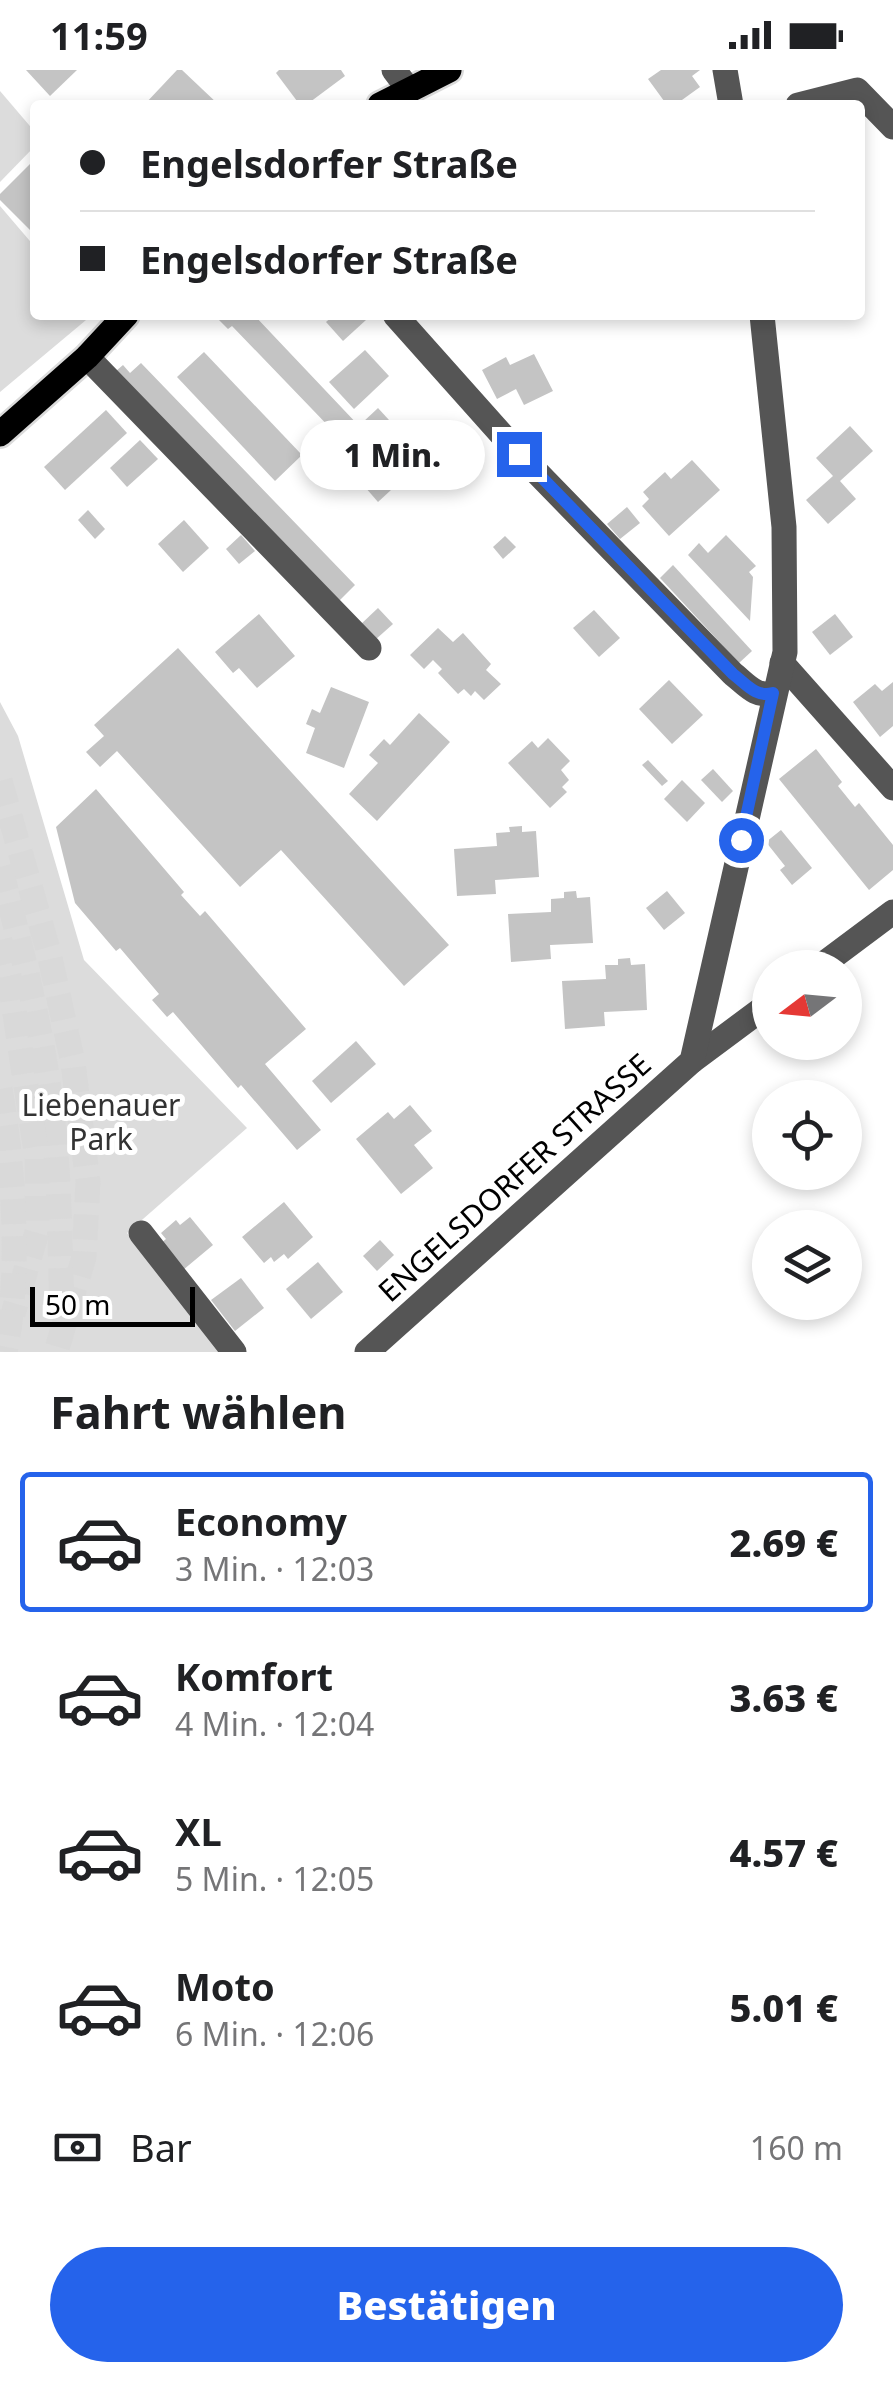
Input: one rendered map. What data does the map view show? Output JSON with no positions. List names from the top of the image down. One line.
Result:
{"streets":{"street":["ENGELSDORFER STRASSE"]},"parks":["Liebenauer Park"],"scale_bar":"50 m","north":"left","page":{"status":"11:59","banner":["Engelsdorfer Straße","Engelsdorfer Straße"],"bubble":"1 Min.","scale":"50 m","heading":"Fahrt wählen","list":[{"name":"Economy","note":"3 Min. · 12:03","value":"2.69 €"},{"name":"Komfort","note":"4 Min. · 12:04","value":"3.63 €"},{"name":"XL","note":"5 Min. · 12:05","value":"4.57 €"},{"name":"Moto","note":"6 Min. · 12:06","value":"5.01 €"}],"pay":["Bar","160 m"],"buttons":"Bestätigen"}}
